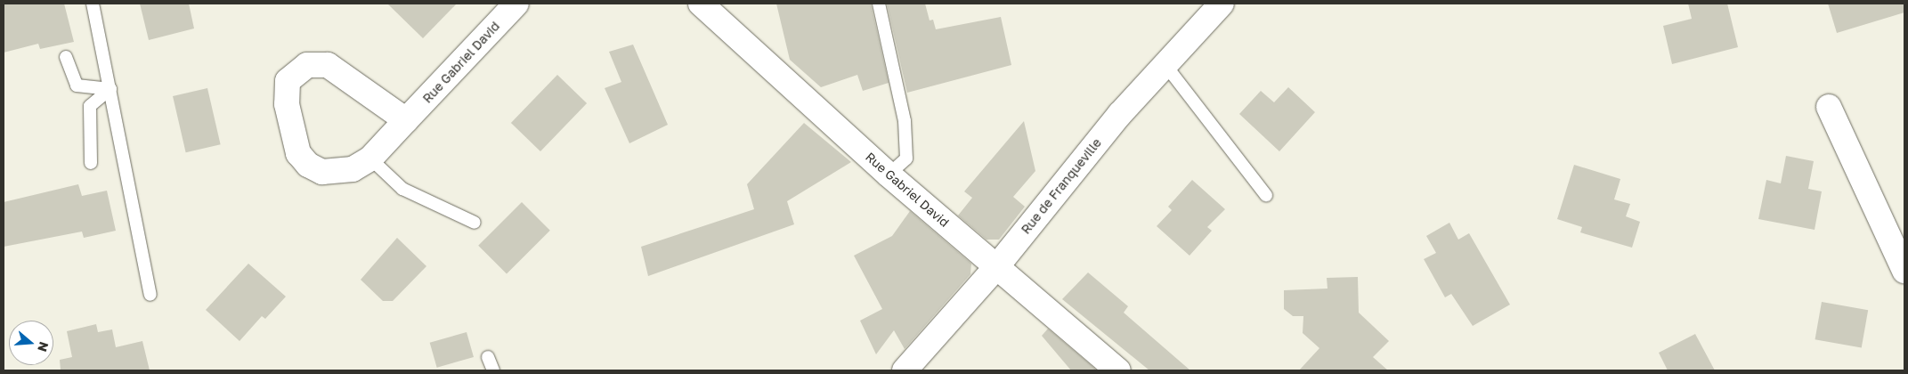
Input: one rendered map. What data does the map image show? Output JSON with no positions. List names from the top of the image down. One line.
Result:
{"streets":{"street":["Rue Gabriel David","Rue de Franqueville"]},"crossings":[["Rue Gabriel David","Rue de Franqueville"]],"north":"right"}
